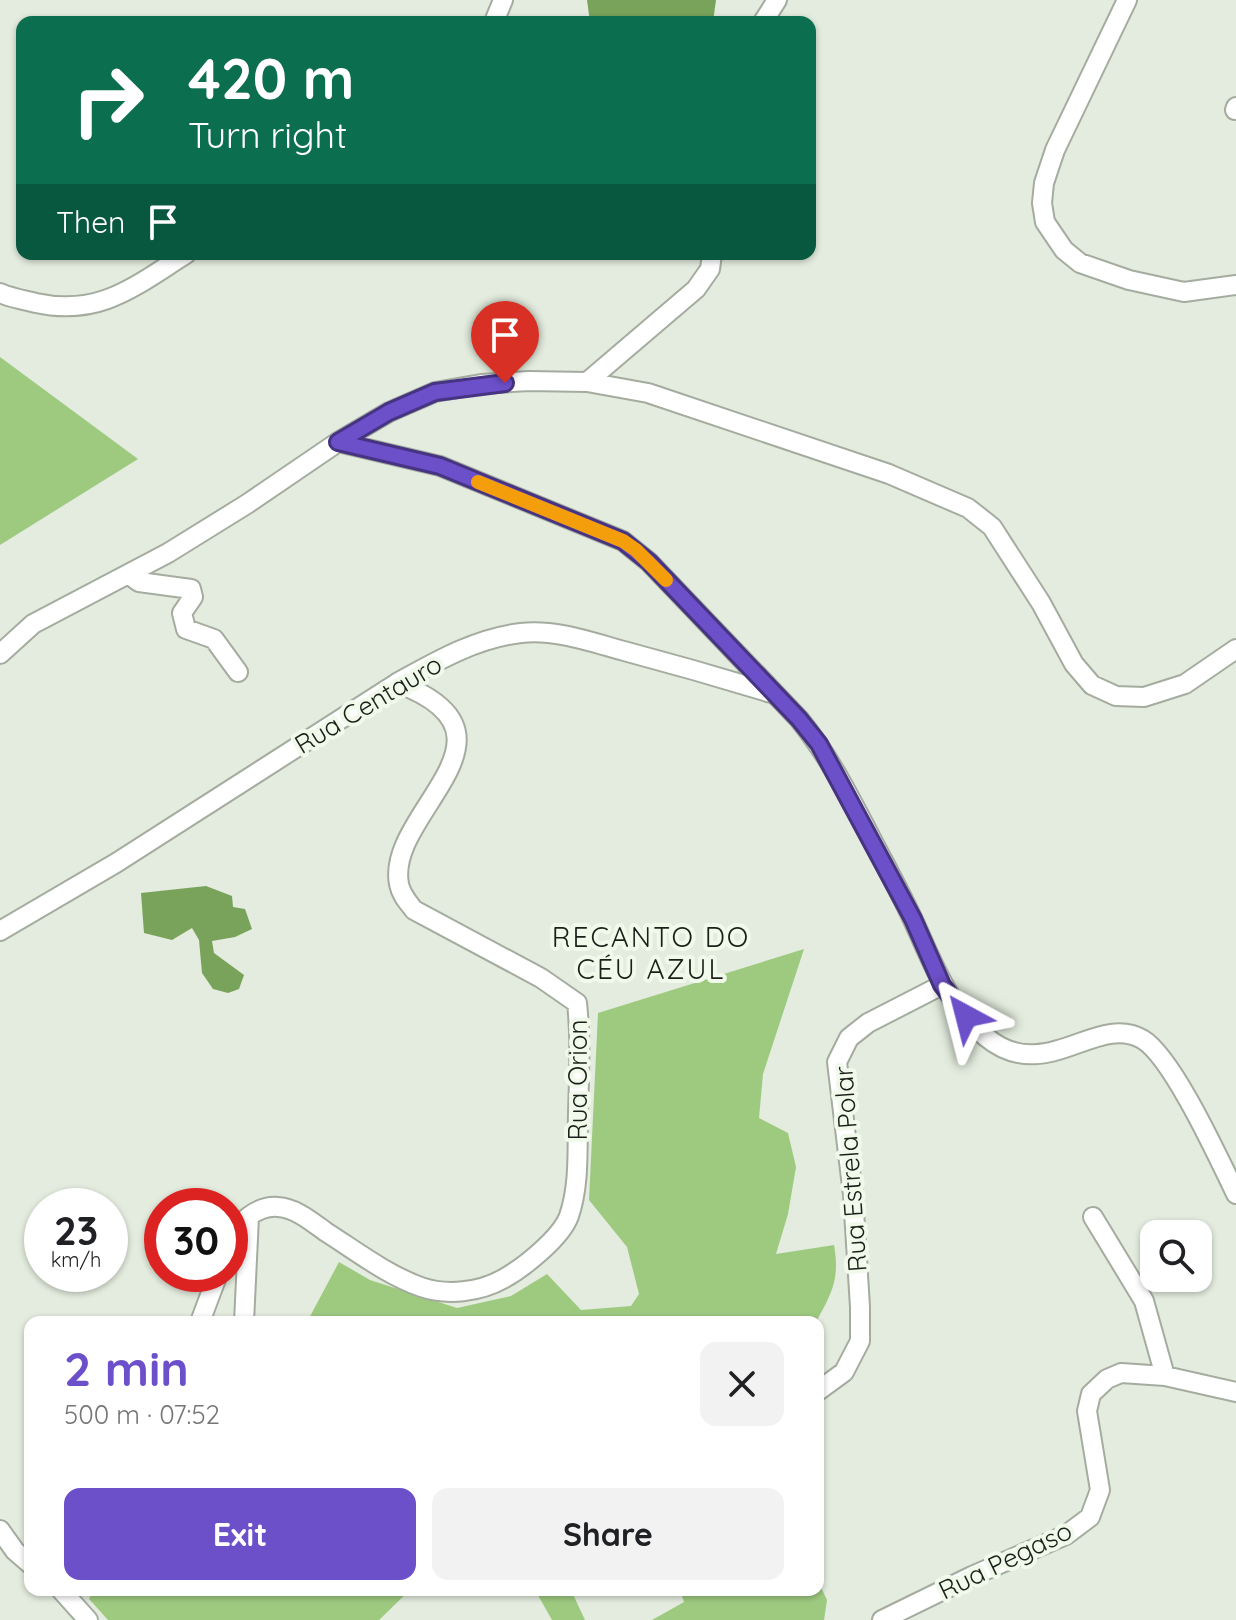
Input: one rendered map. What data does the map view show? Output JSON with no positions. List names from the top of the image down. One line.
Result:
{"streets":{"street":["Rua Centauro","Rua Orion","Rua Estrela Polar","Rua Pegaso"]},"crossings":[["Rua Centauro","Rua Orion"]],"districts":["RECANTO DO CÉU AZUL"],"page":{"turn":["420 m","Turn right"],"then":"Then","speed":"23 km/h","limit":"30","heading":["2 min","500 m · 07:52"],"buttons":["Exit","Share"]}}
